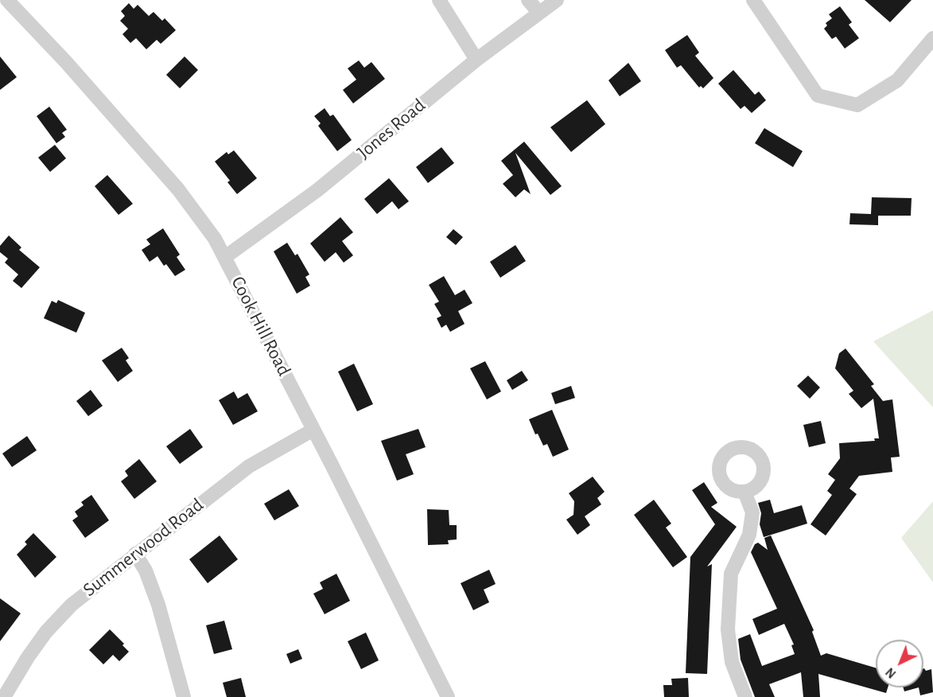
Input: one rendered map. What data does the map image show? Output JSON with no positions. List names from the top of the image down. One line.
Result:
{"streets":{"street":["Jones Road","Cook Hill Road","Summerwood Road"]},"crossings":[["Jones Road","Cook Hill Road"],["Cook Hill Road","Summerwood Road"]],"north":"bottom left"}
